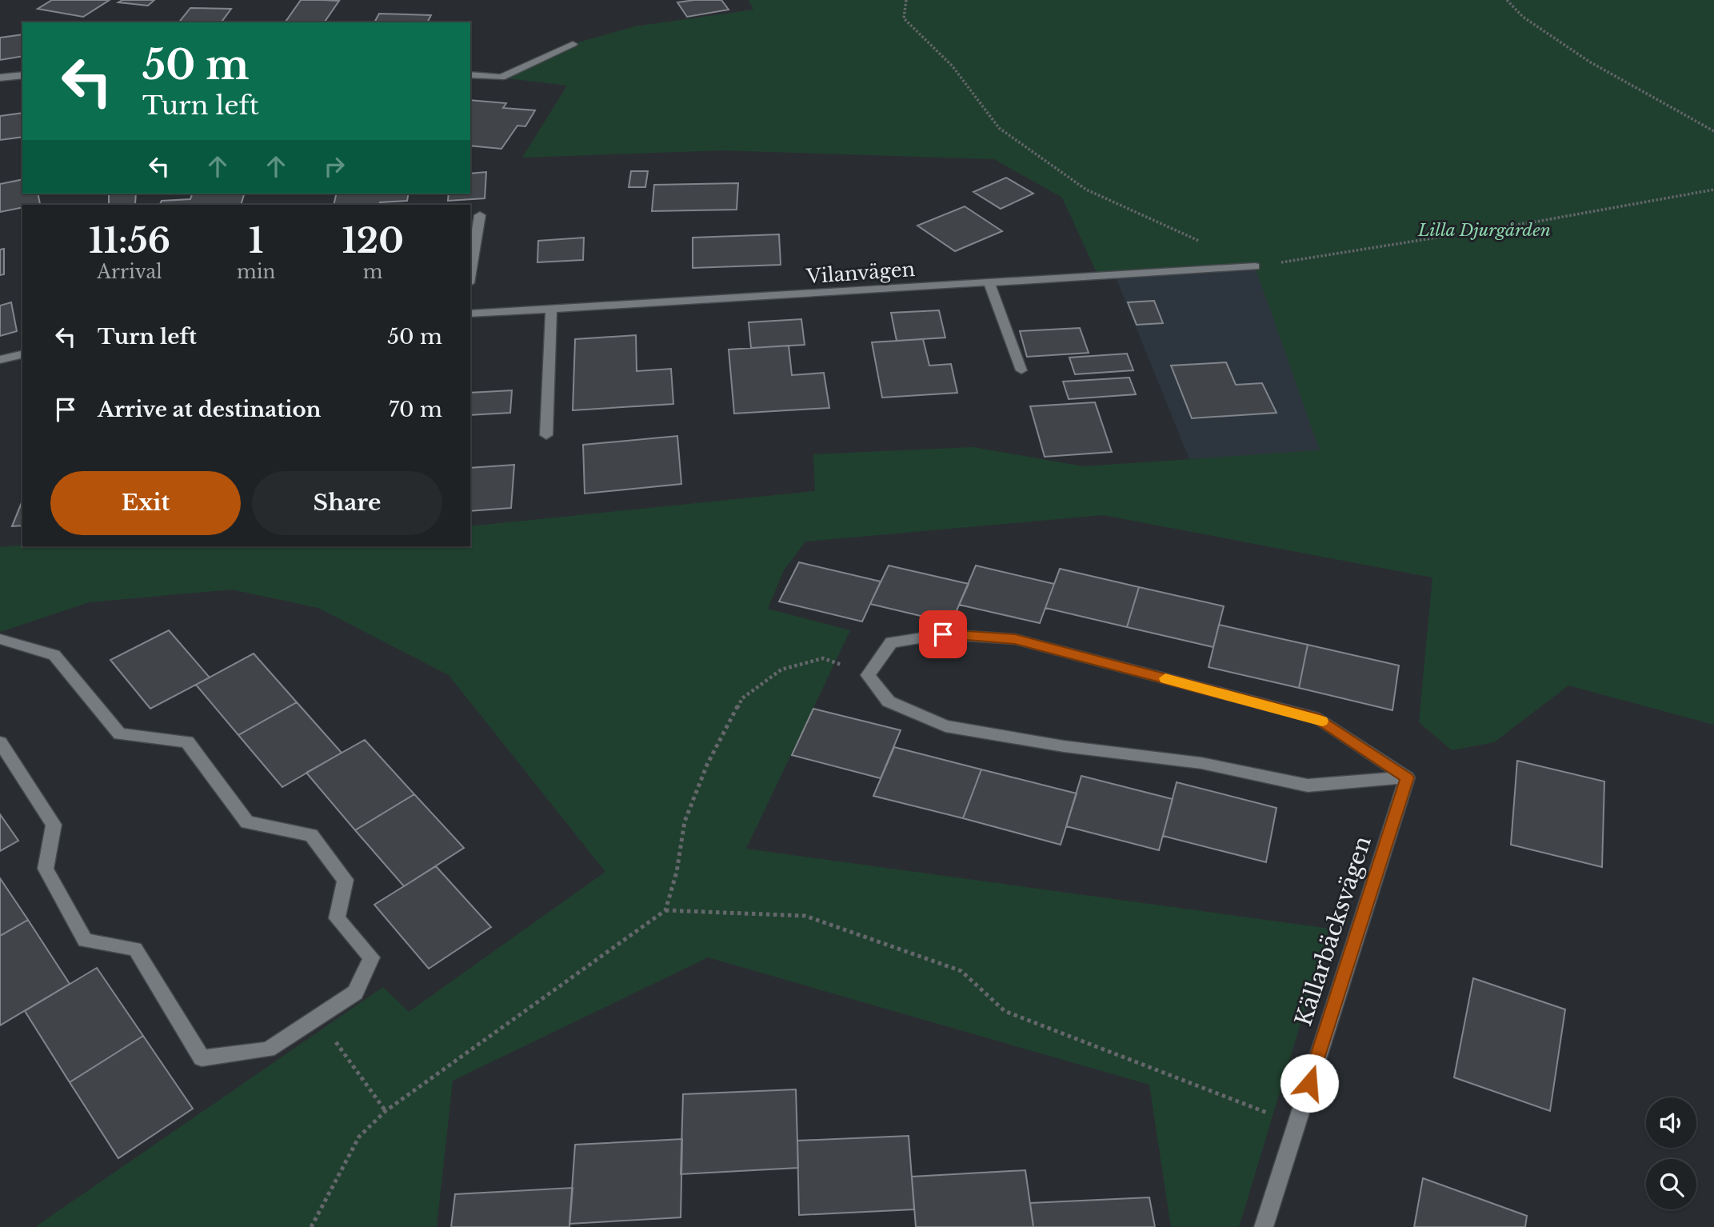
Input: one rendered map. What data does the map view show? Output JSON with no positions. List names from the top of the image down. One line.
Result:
{"streets":{"street":["Vilanvägen","Källarbäcksvägen"]},"parks":["Lilla Djurgården"],"page":{"turn":["50 m","Turn left"],"eta":["11:56","Arrival","1","min","120","m"],"list":[{"name":"Turn left","value":"50 m"},{"name":"Arrive at destination","value":"70 m"}],"buttons":["Exit","Share"]}}
